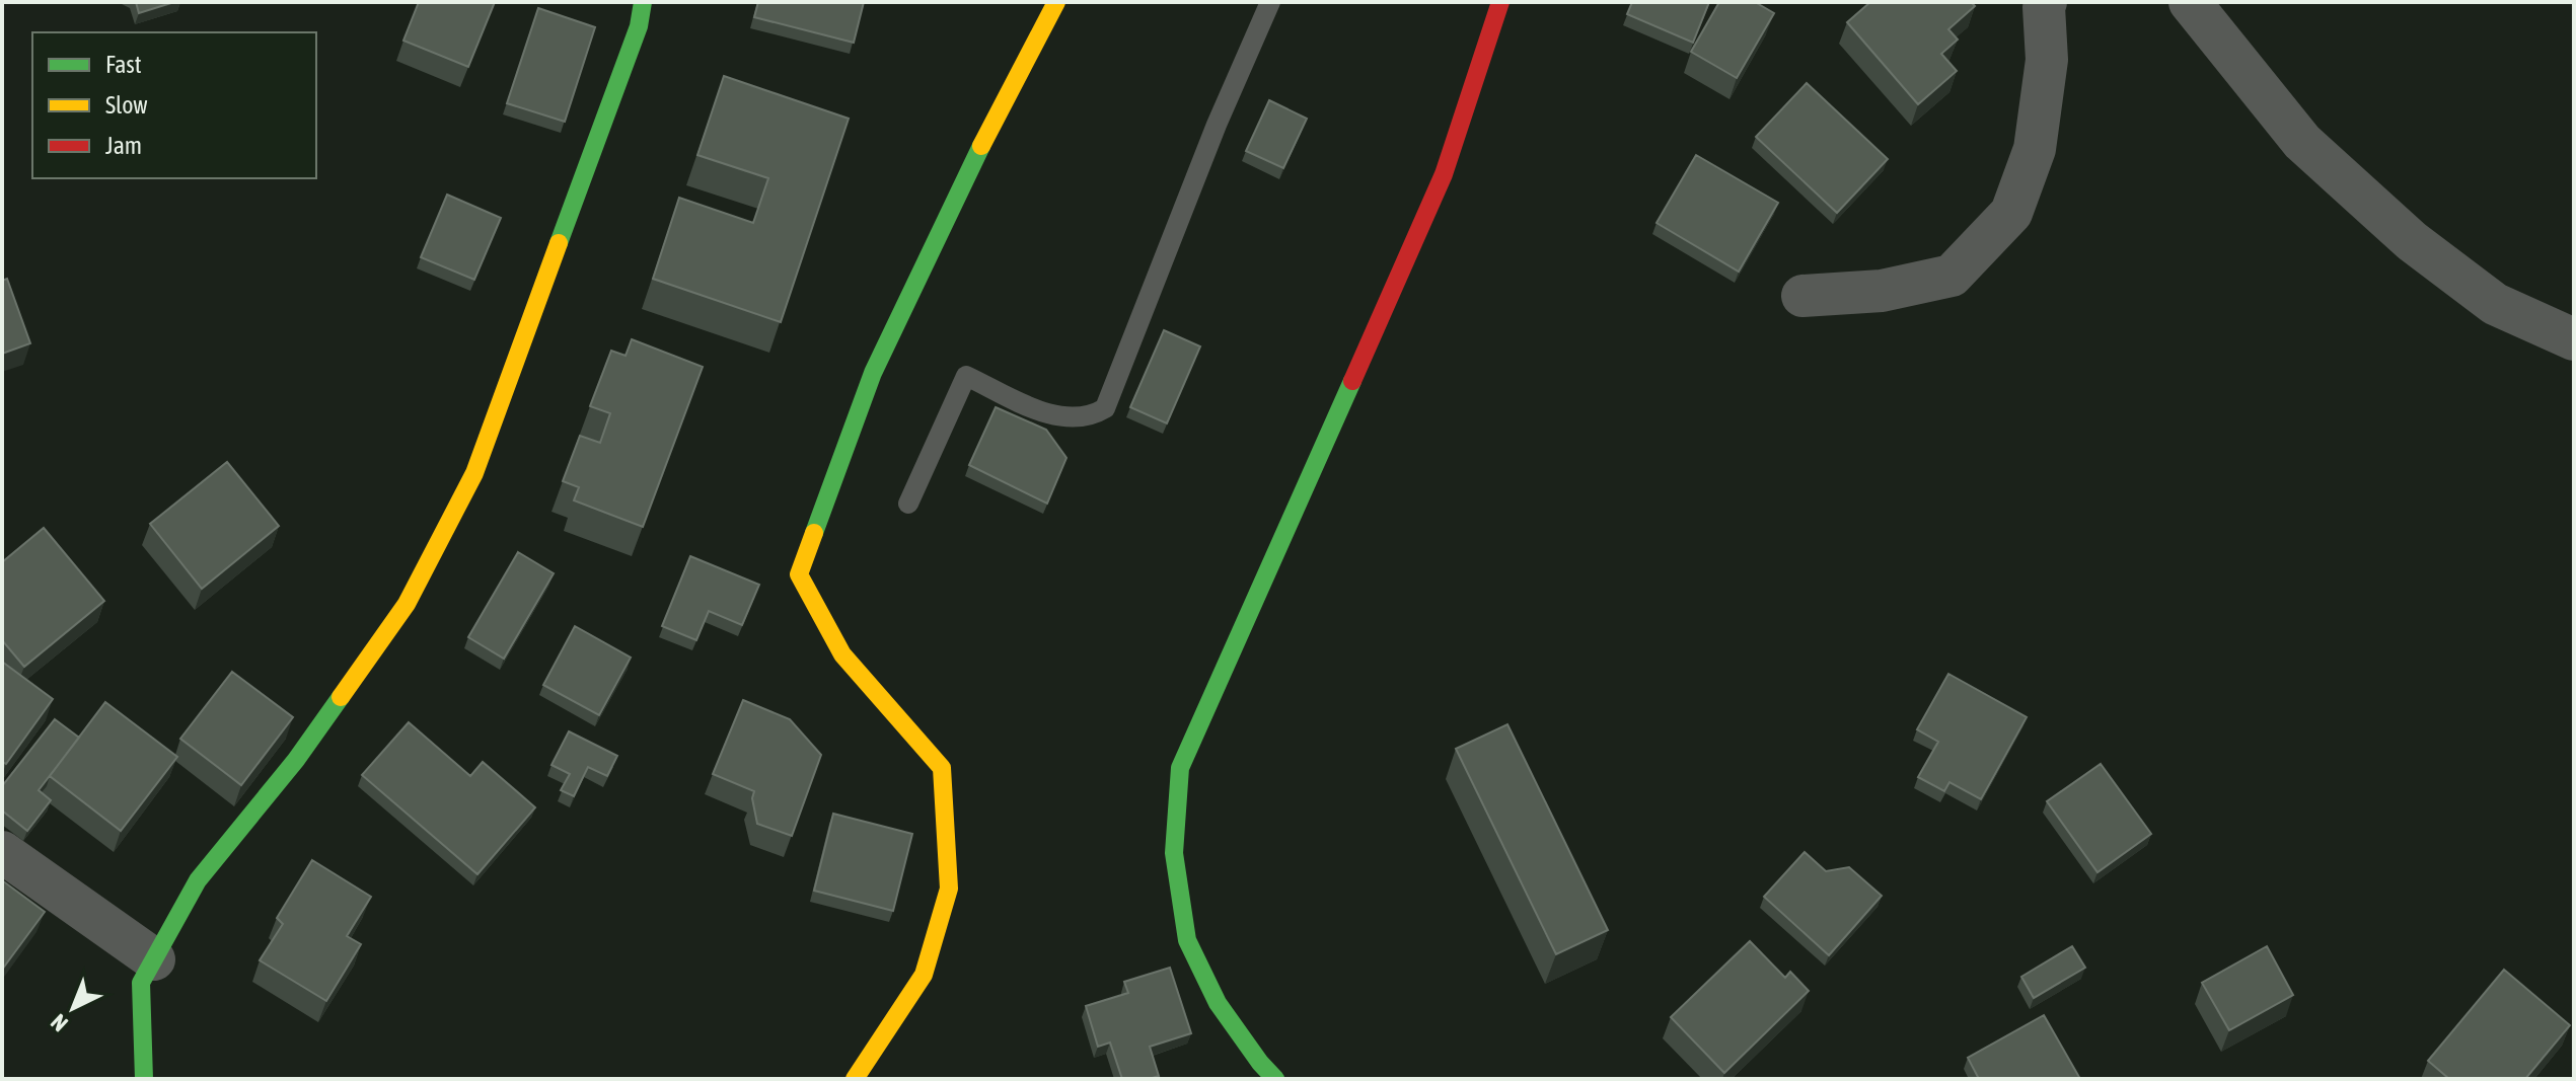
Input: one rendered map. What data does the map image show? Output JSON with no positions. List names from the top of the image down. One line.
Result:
{"legend":["Fast","Slow","Jam"],"north":"bottom left"}
